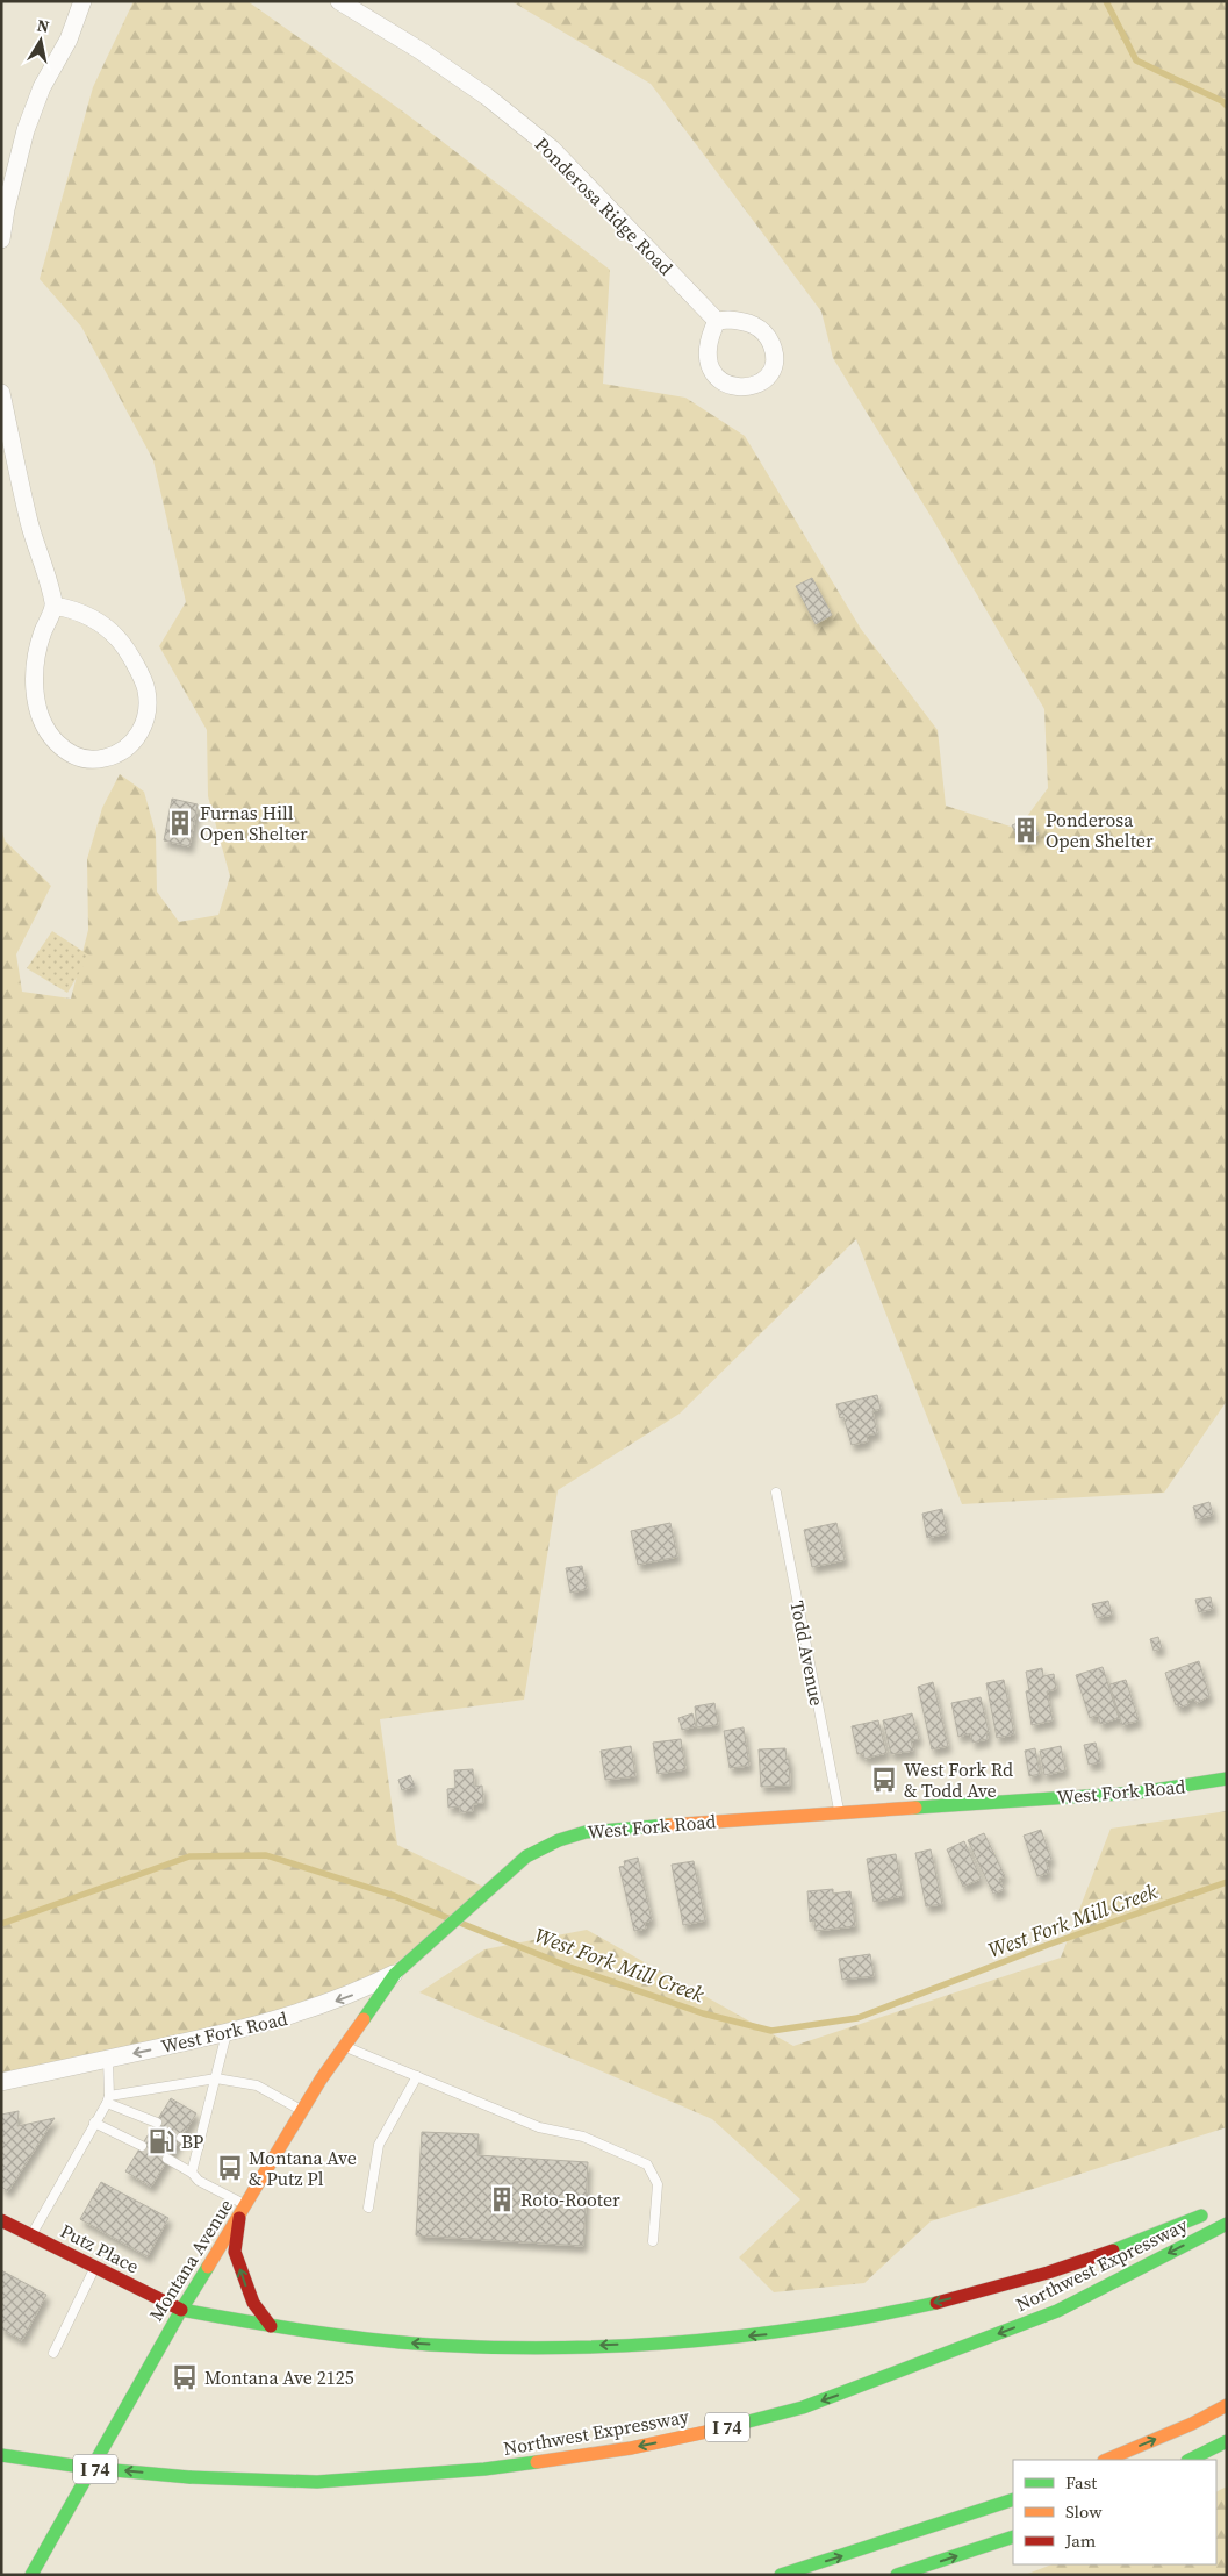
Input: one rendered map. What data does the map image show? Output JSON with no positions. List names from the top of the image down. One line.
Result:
{"streets":{"main road":["West Fork Road","Putz Place","Montana Avenue","Northwest Expressway","I 74"],"street":["Ponderosa Ridge Road"],"lane":["Todd Avenue"]},"crossings":[["Todd Avenue","West Fork Road"],["West Fork Road","Montana Avenue"],["Putz Place","Montana Avenue"]],"one_way":["Putz Place","Northwest Expressway"],"water":["West Fork Mill Creek"],"places":{"building":["Furnas Hill Open Shelter","Ponderosa Open Shelter","Roto-Rooter"],"bus stop":["West Fork Rd & Todd Ave","Montana Ave & Putz Pl","Montana Ave 2125"],"fuel station":["BP"]},"legend":["Fast","Slow","Jam"],"north":"top"}
